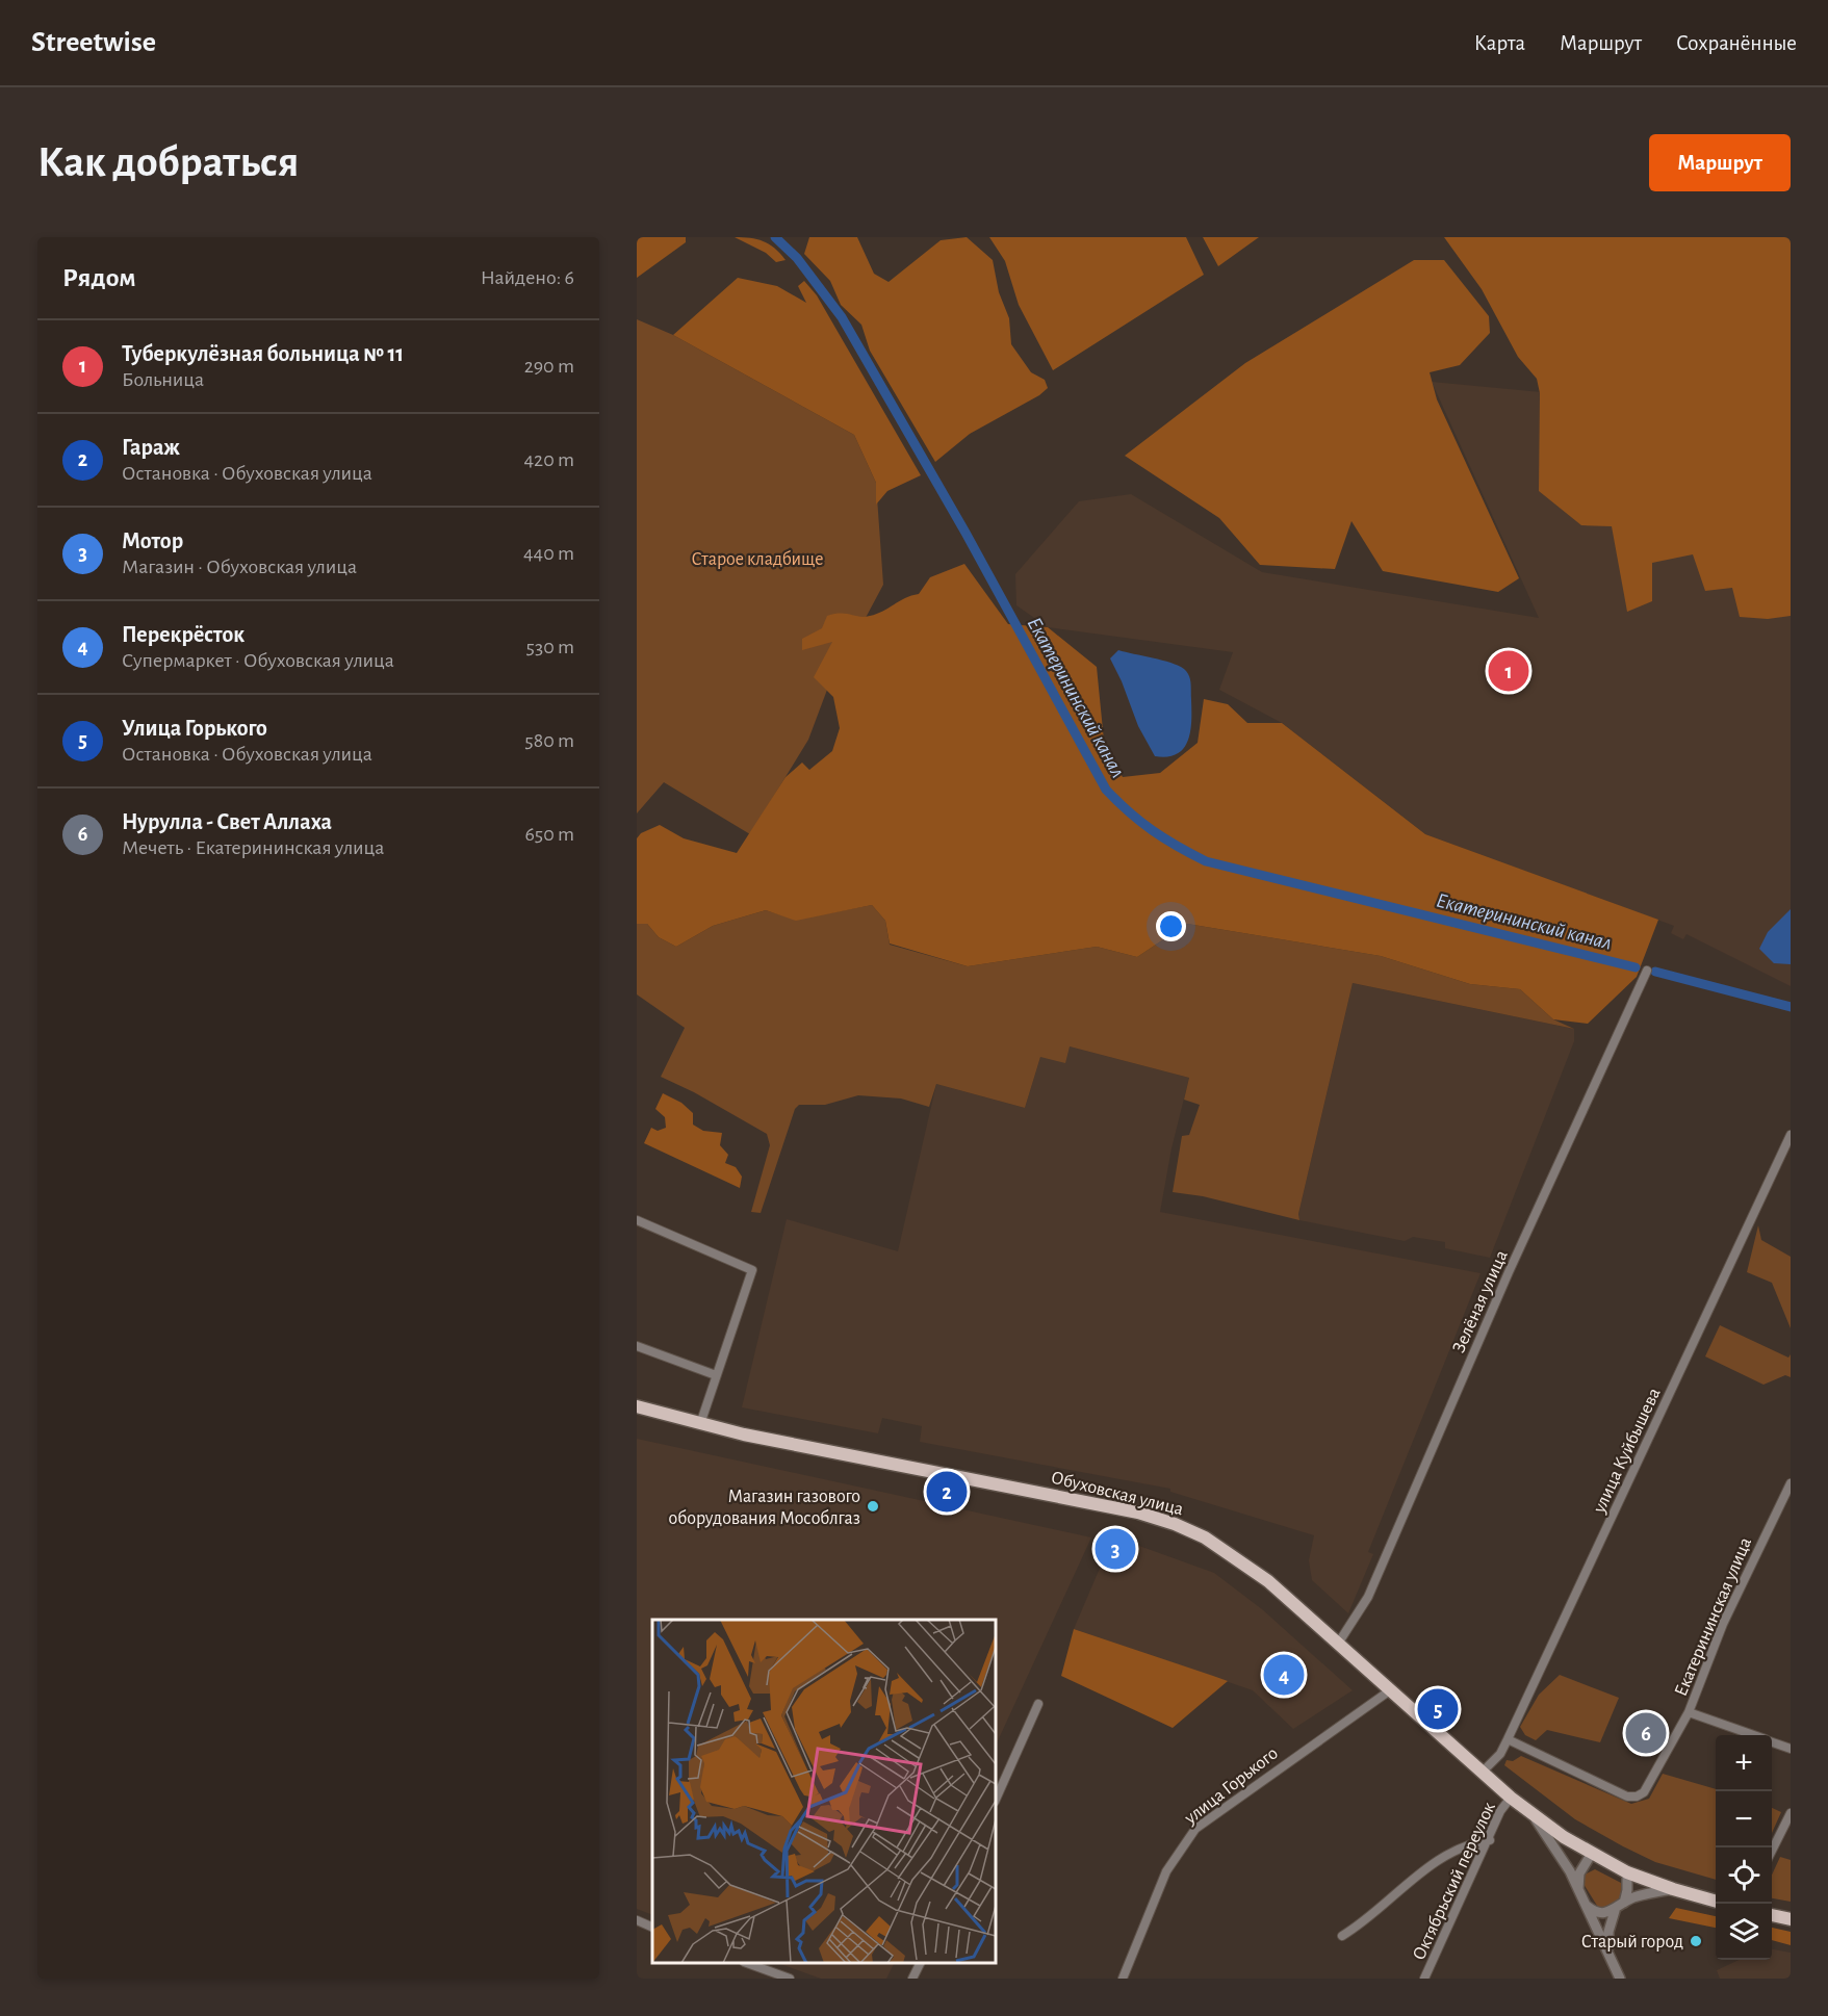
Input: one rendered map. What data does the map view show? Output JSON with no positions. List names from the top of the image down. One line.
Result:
{"streets":{"main road":["Обуховская улица"],"street":["Зелёная улица","улица Куйбышева","Екатерининская улица","улица Горького","Октябрьский переулок"]},"crossings":[["Зелёная улица","Обуховская улица"],["улица Куйбышева","Обуховская улица"],["улица Куйбышева","Екатерининская улица"],["Обуховская улица","улица Горького"],["Обуховская улица","Октябрьский переулок"]],"water":["Екатерининский канал"],"parks":["Старое кладбище"],"places":["Магазин газового оборудования Мособлгаз","Старый город"],"page":{"header":"Streetwise","nav":["Карта","Маршрут","Сохранённые"],"buttons":"Маршрут","title":"Как добраться","heading":["Рядом","Найдено: 6"],"list":[{"mark":"1","name":"Туберкулёзная больница № 11","note":"Больница","value":"290 m"},{"mark":"2","name":"Гараж","note":"Остановка · Обуховская улица","value":"420 m"},{"mark":"3","name":"Мотор","note":"Магазин · Обуховская улица","value":"440 m"},{"mark":"4","name":"Перекрёсток","note":"Супермаркет · Обуховская улица","value":"530 m"},{"mark":"5","name":"Улица Горького","note":"Остановка · Обуховская улица","value":"580 m"},{"mark":"6","name":"Нурулла - Свет Аллаха","note":"Мечеть · Екатерининская улица","value":"650 m"}],"pins":["1","2","3","4","5","6"],"map_buttons":["+","−"]}}
